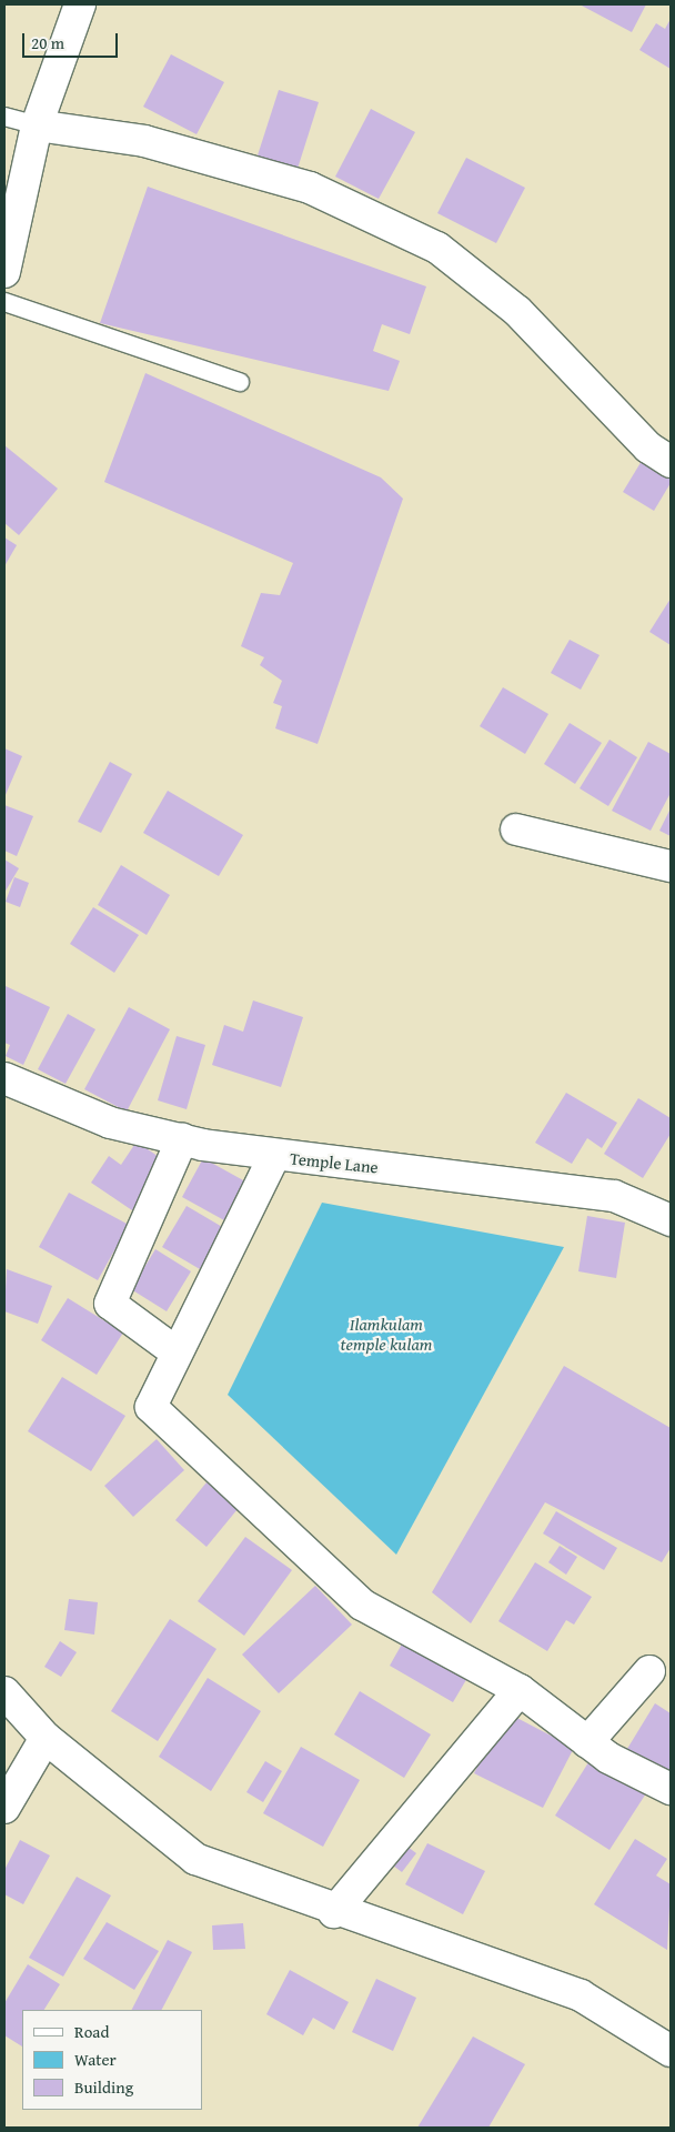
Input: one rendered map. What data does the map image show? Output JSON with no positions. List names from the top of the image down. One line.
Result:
{"streets":{"street":["Temple Lane"]},"water":["Ilamkulam temple kulam"],"legend":["Road","Water","Building"],"scale_bar":"20 m"}
